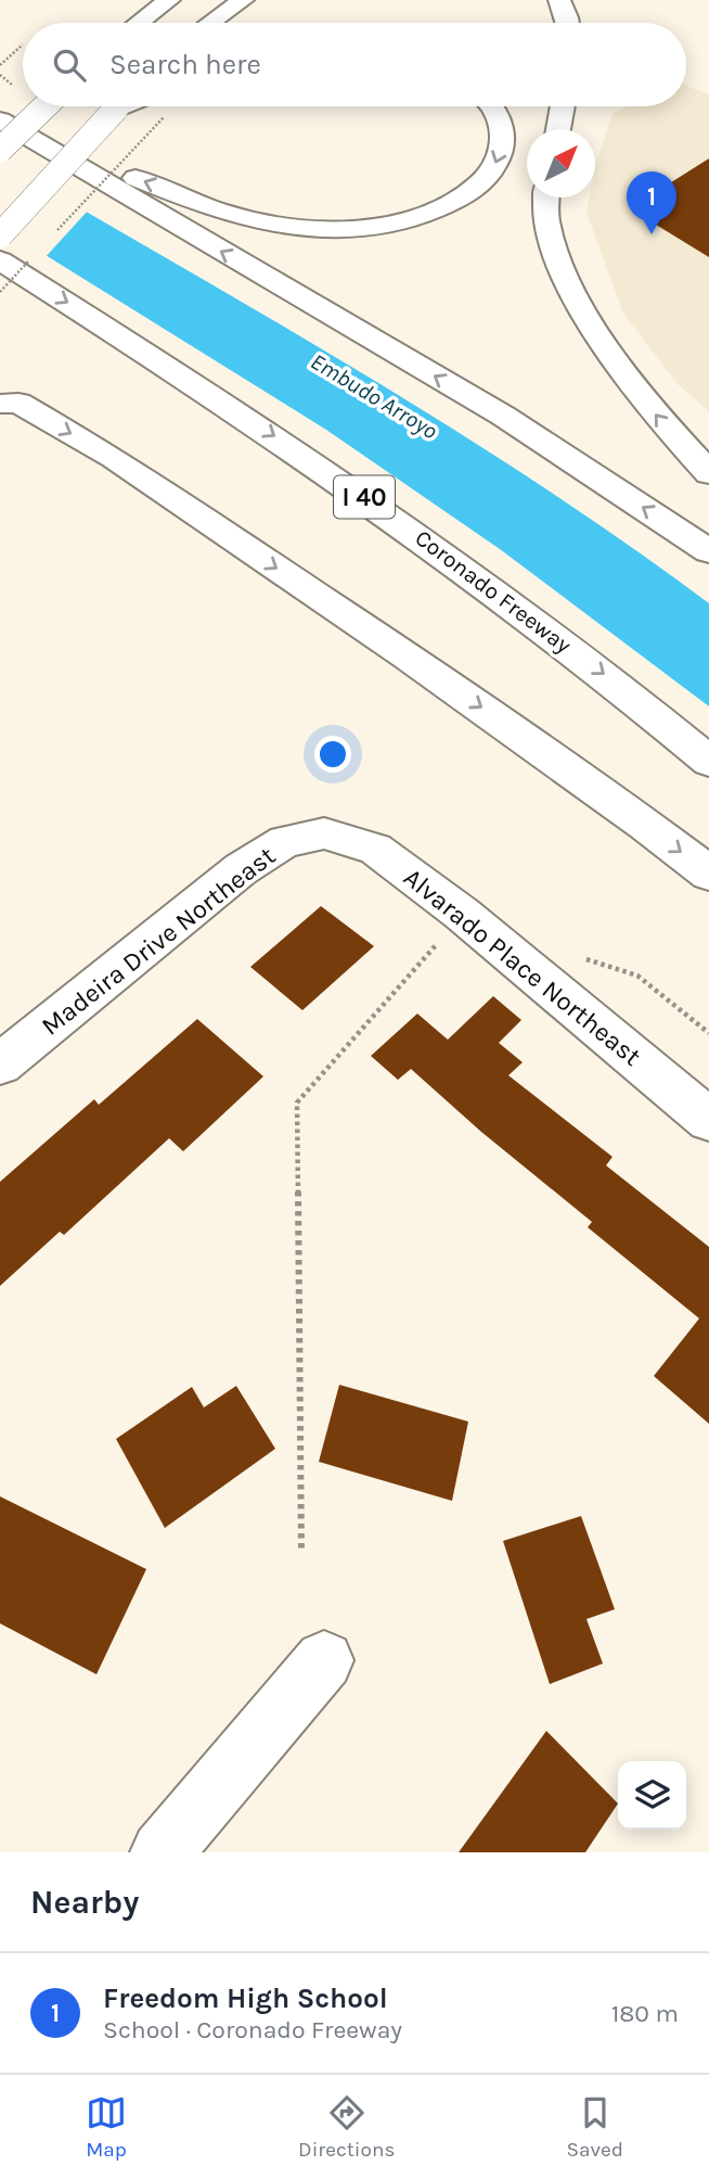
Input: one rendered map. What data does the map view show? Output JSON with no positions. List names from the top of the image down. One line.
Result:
{"streets":{"main road":["I 40","Coronado Freeway","Madeira Drive Northeast","Alvarado Place Northeast"]},"crossings":[["Madeira Drive Northeast","Alvarado Place Northeast"]],"water":["Embudo Arroyo"],"north":"top right","page":{"search":"Search here","pins":"1","heading":"Nearby","list":[{"mark":"1","name":"Freedom High School","note":"School · Coronado Freeway","value":"180 m"}],"nav":["Map","Directions","Saved"]}}
